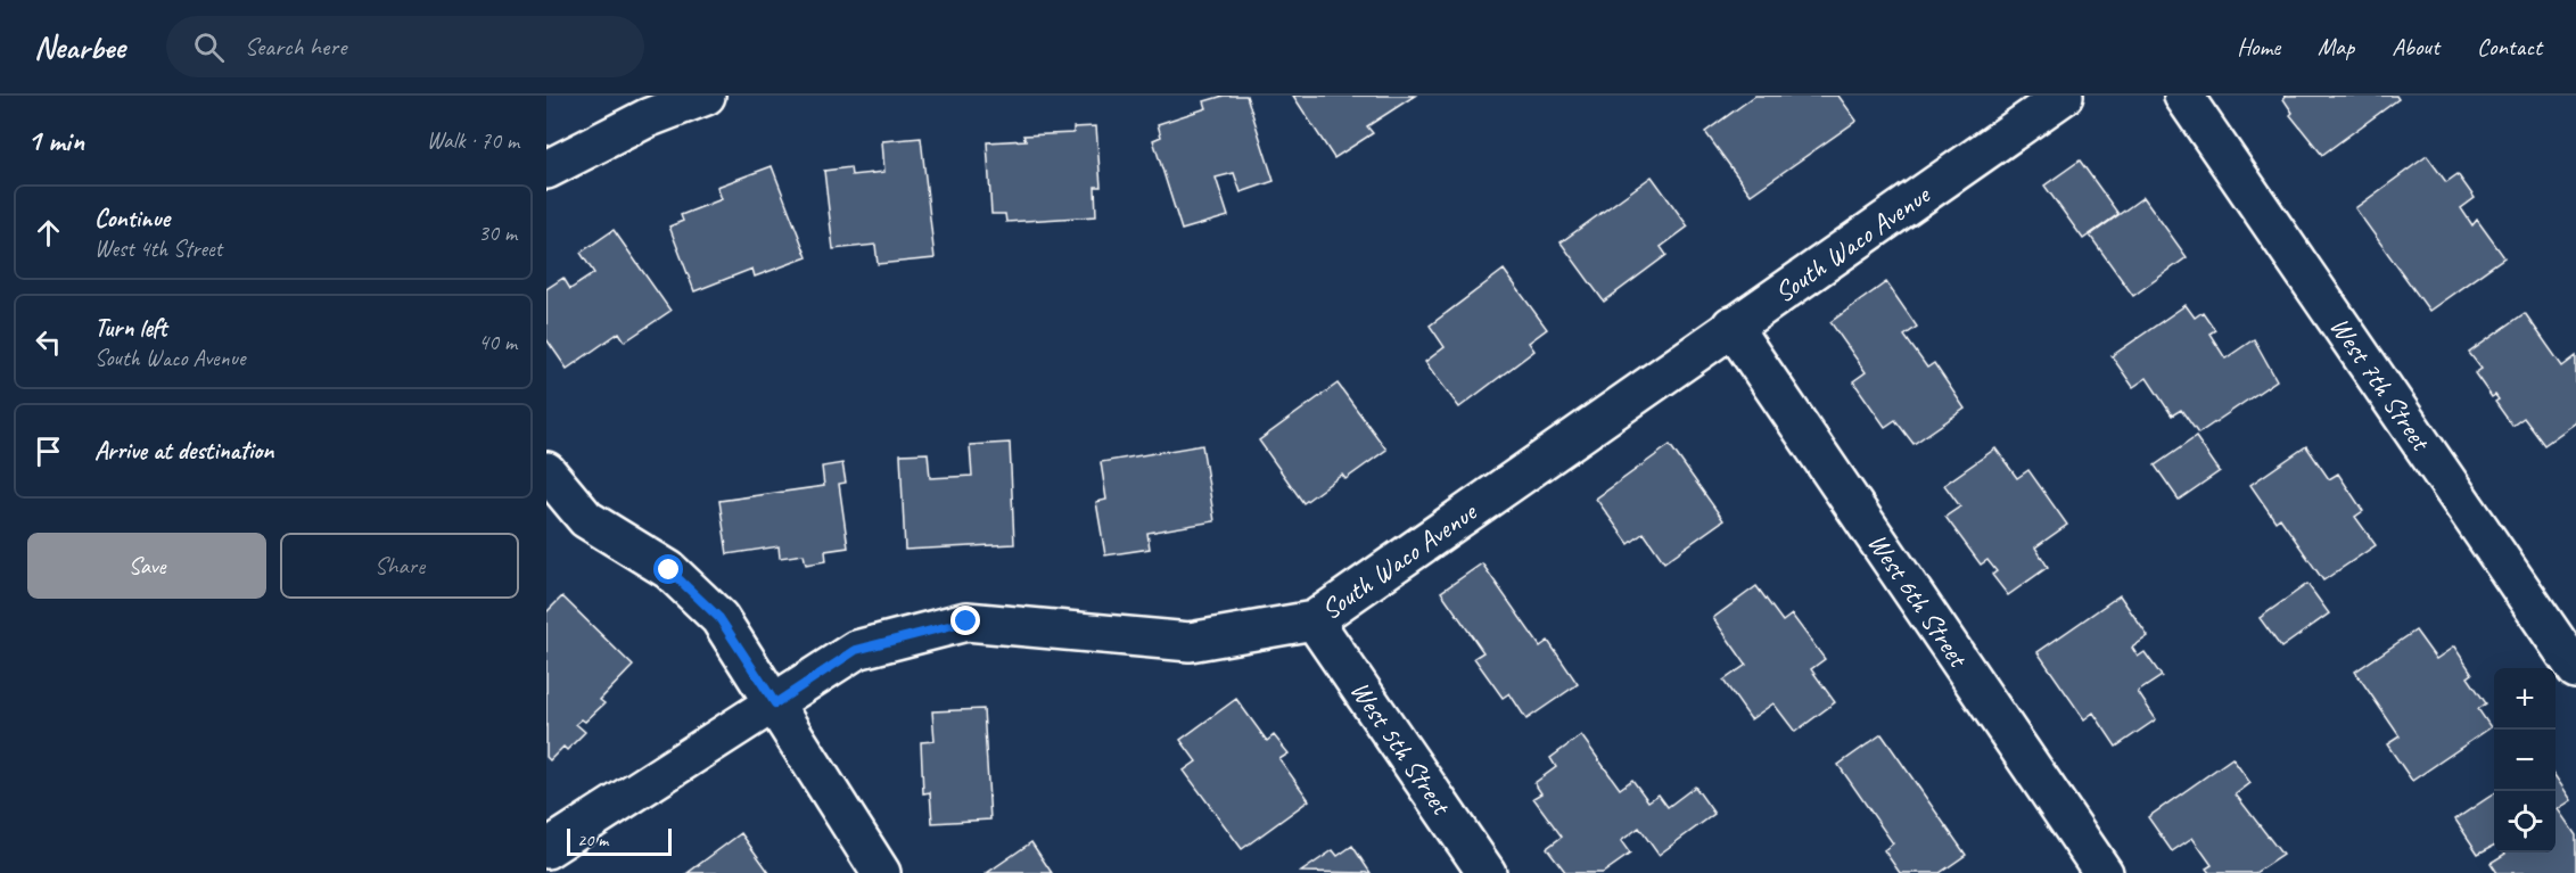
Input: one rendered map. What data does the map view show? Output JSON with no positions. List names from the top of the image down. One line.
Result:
{"streets":{"street":["South Waco Avenue","West 7th Street","West 6th Street","West 5th Street"]},"crossings":[["South Waco Avenue","West 6th Street"],["South Waco Avenue","West 5th Street"]],"scale_bar":"20 m","page":{"header":"Nearbee","search":"Search here","nav":["Home","Map","About","Contact"],"heading":["1 min","Walk · 70 m"],"list":[["Continue","West 4th Street","30 m"],["Turn left","South Waco Avenue","40 m"],"Arrive at destination"],"buttons":["Save","Share"],"map_buttons":["+","−"],"scale":"20 m"}}
